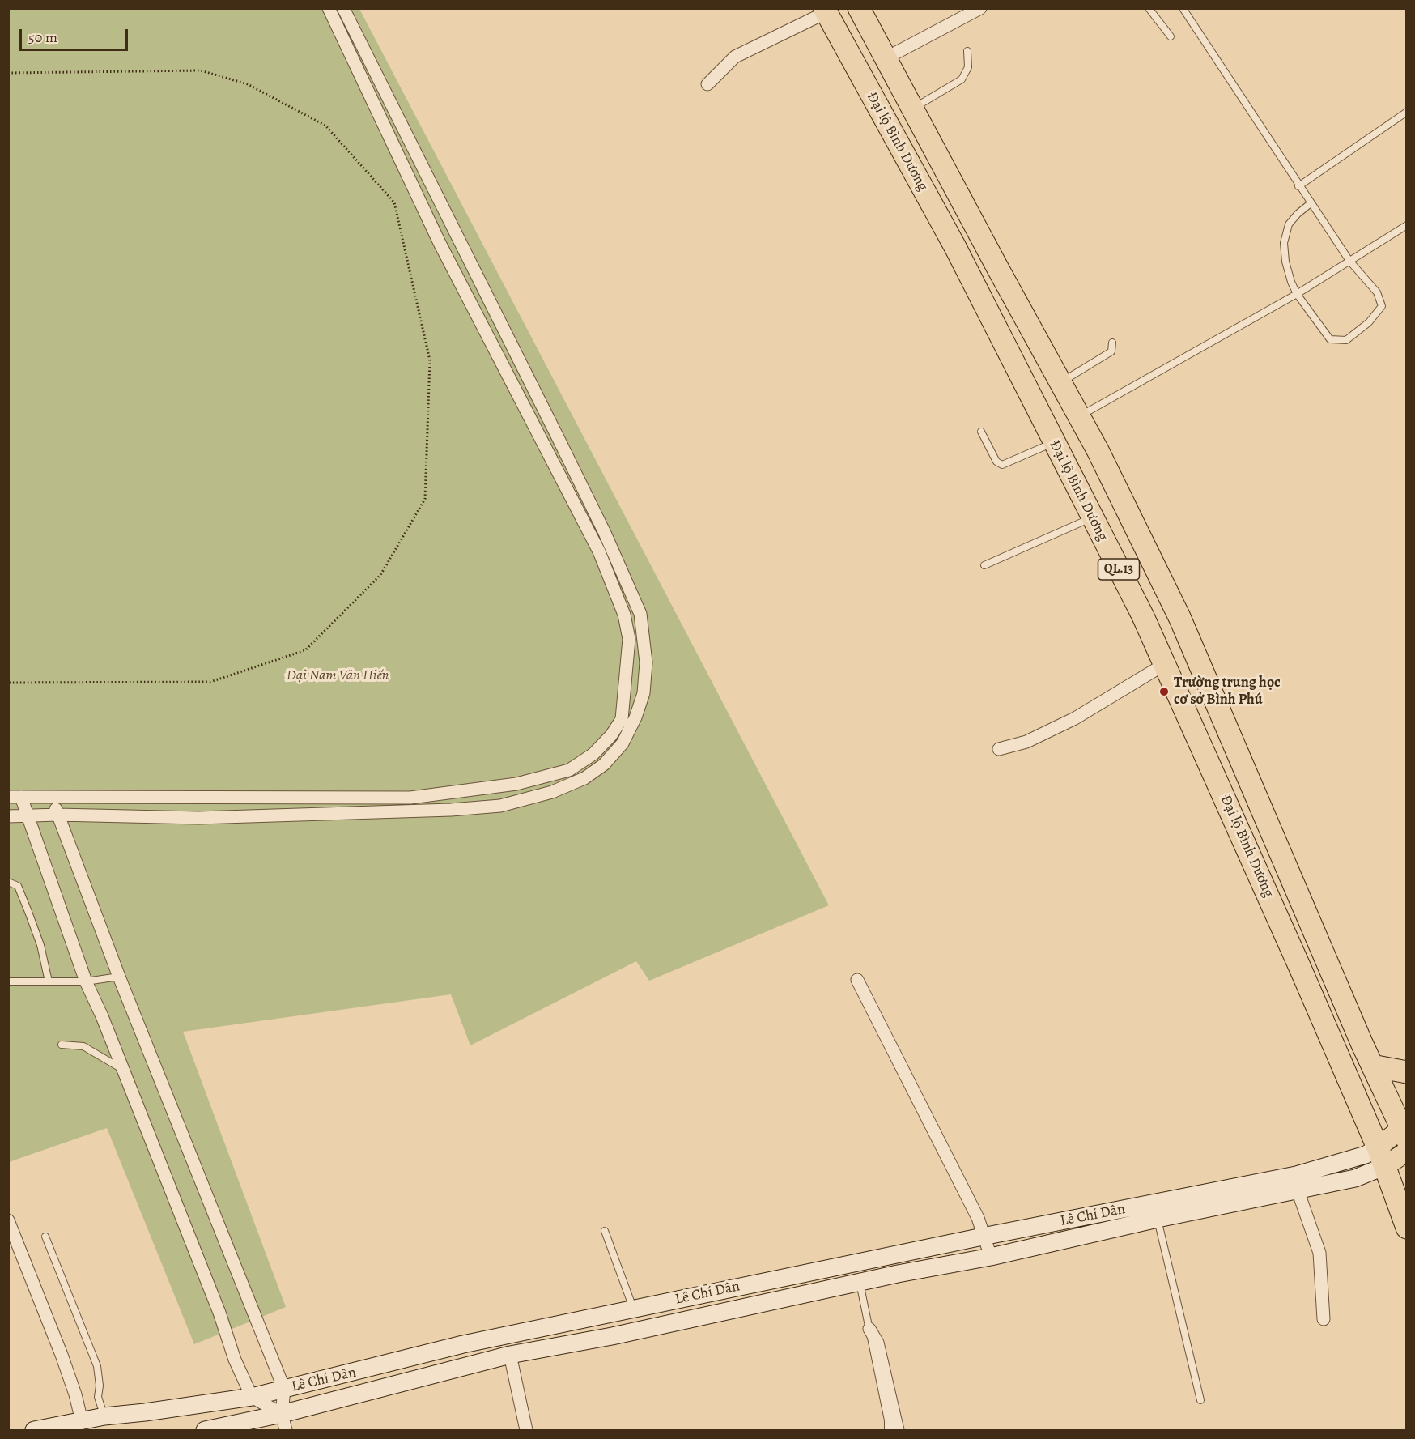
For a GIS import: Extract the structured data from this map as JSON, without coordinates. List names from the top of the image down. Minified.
{"streets":{"highway":["Đại lộ Bình Dương","QL.13"],"main road":["Lê Chí Dân"]},"crossings":[["Đại lộ Bình Dương","Lê Chí Dân"]],"parks":["Đại Nam Văn Hiến"],"places":["Trường trung học cơ sở Bình Phú"],"scale_bar":"50 m"}
